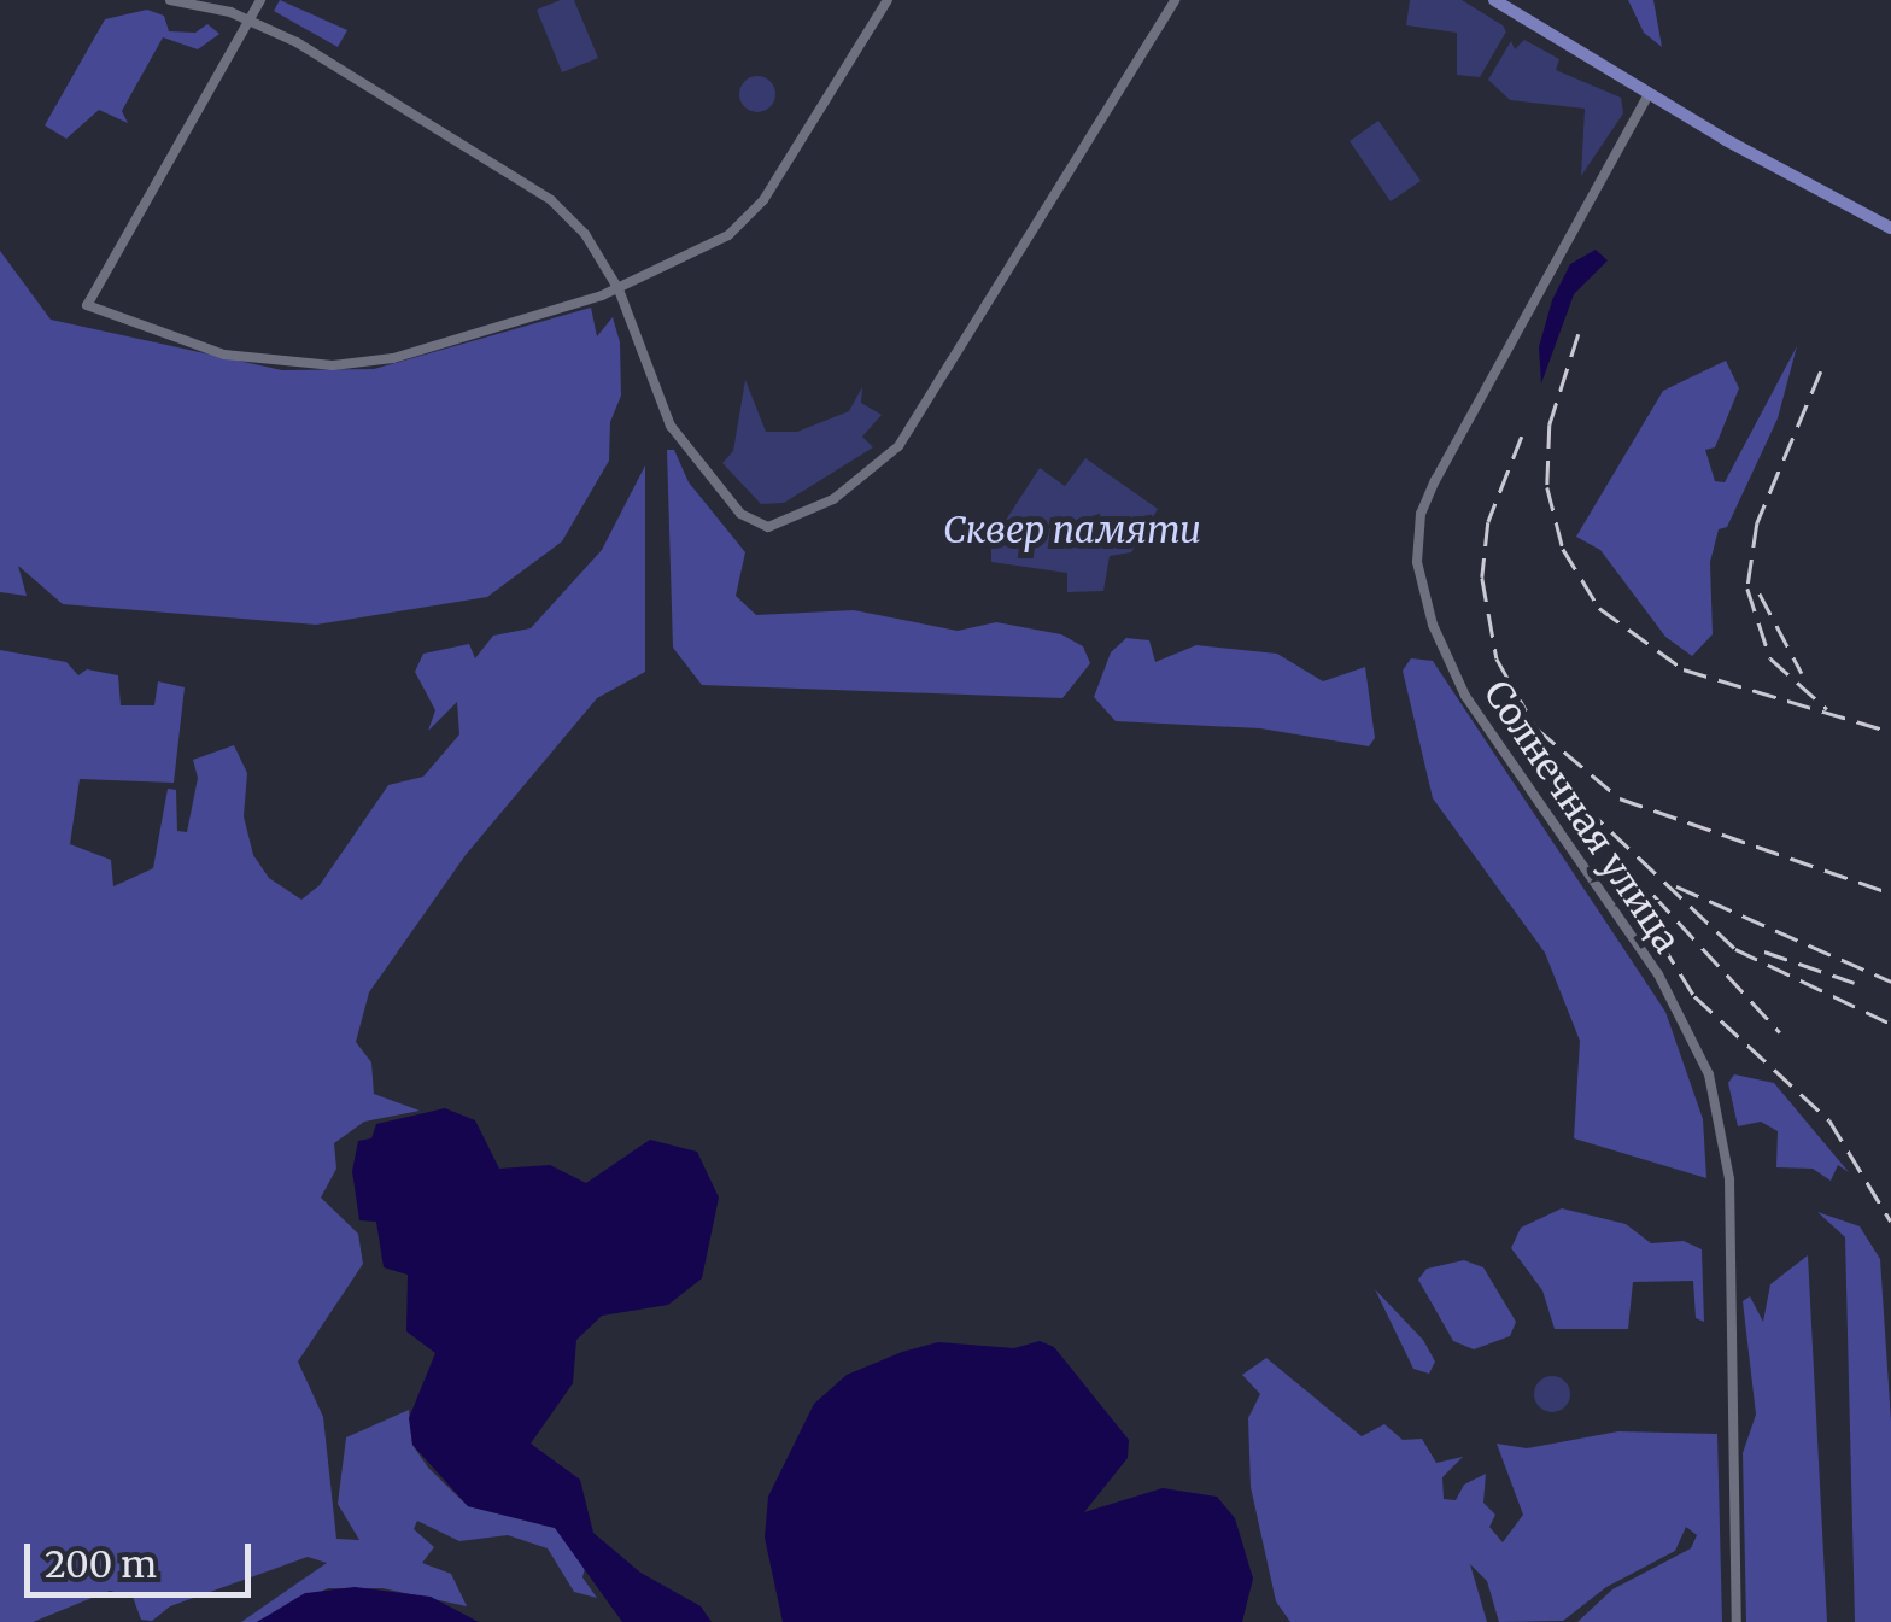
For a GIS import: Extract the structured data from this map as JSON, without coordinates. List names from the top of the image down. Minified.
{"streets":{"street":["Солнечная улица"]},"parks":["Сквер памяти"],"scale_bar":"200 m"}
